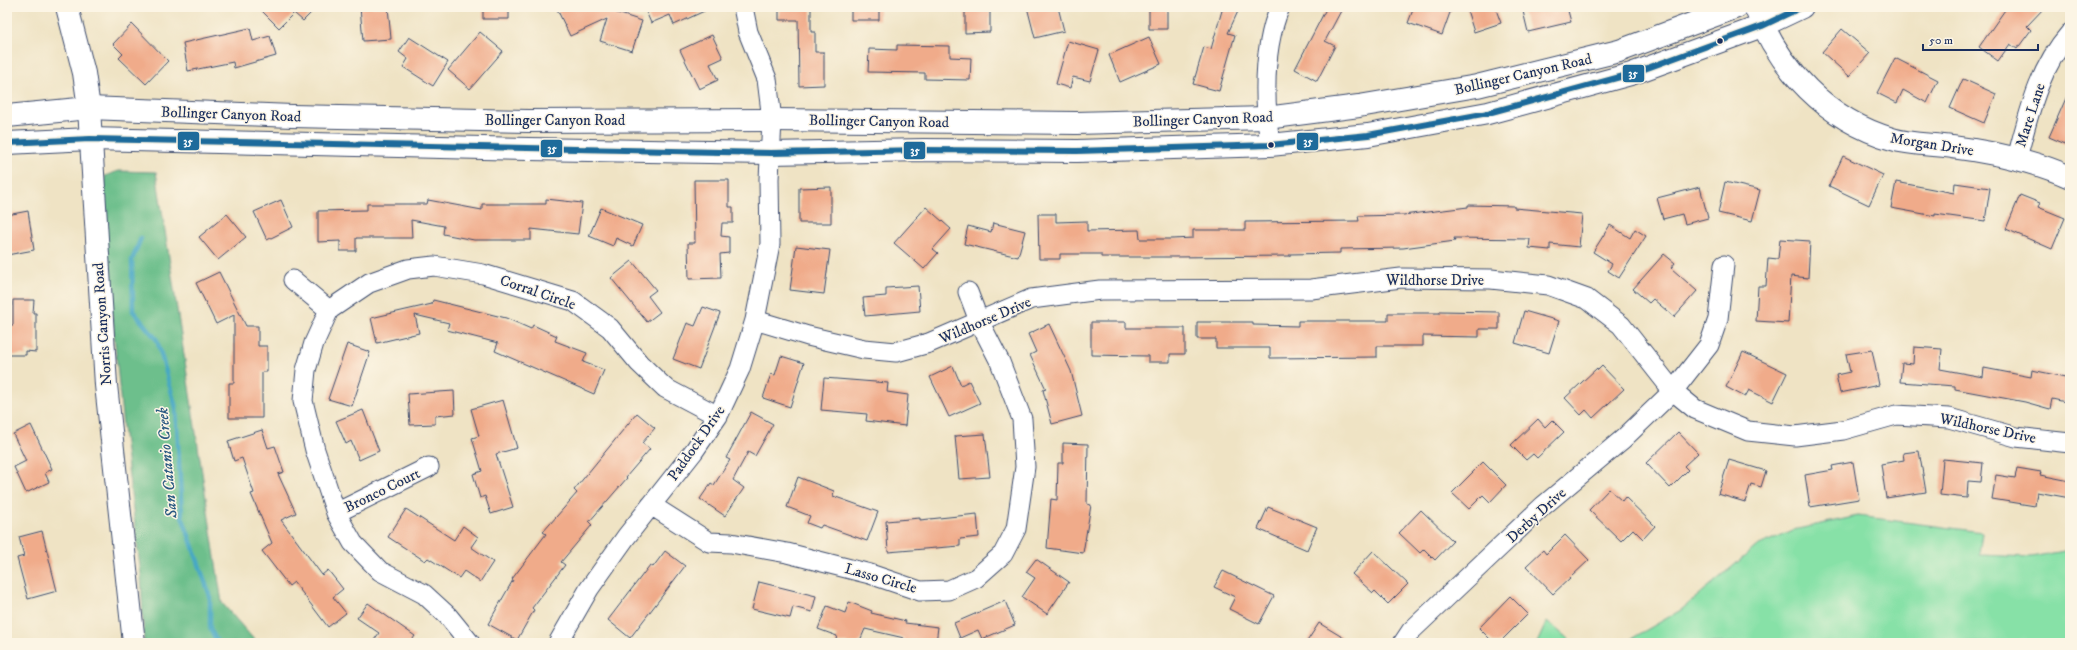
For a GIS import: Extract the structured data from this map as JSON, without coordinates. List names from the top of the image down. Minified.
{"streets":{"main road":["Bollinger Canyon Road","Morgan Drive","Norris Canyon Road"],"street":["Mare Lane","Wildhorse Drive","Corral Circle","Paddock Drive","Bronco Court","Derby Drive","Lasso Circle"]},"crossings":[["Bollinger Canyon Road","Morgan Drive"],["Bollinger Canyon Road","Norris Canyon Road"],["Bollinger Canyon Road","Paddock Drive"],["Mare Lane","Morgan Drive"],["Wildhorse Drive","Paddock Drive"],["Wildhorse Drive","Derby Drive"],["Wildhorse Drive","Lasso Circle"],["Corral Circle","Paddock Drive"],["Paddock Drive","Lasso Circle"]],"water":["San Catanio Creek"],"lines":["transit line 35"],"scale_bar":"50 m"}
